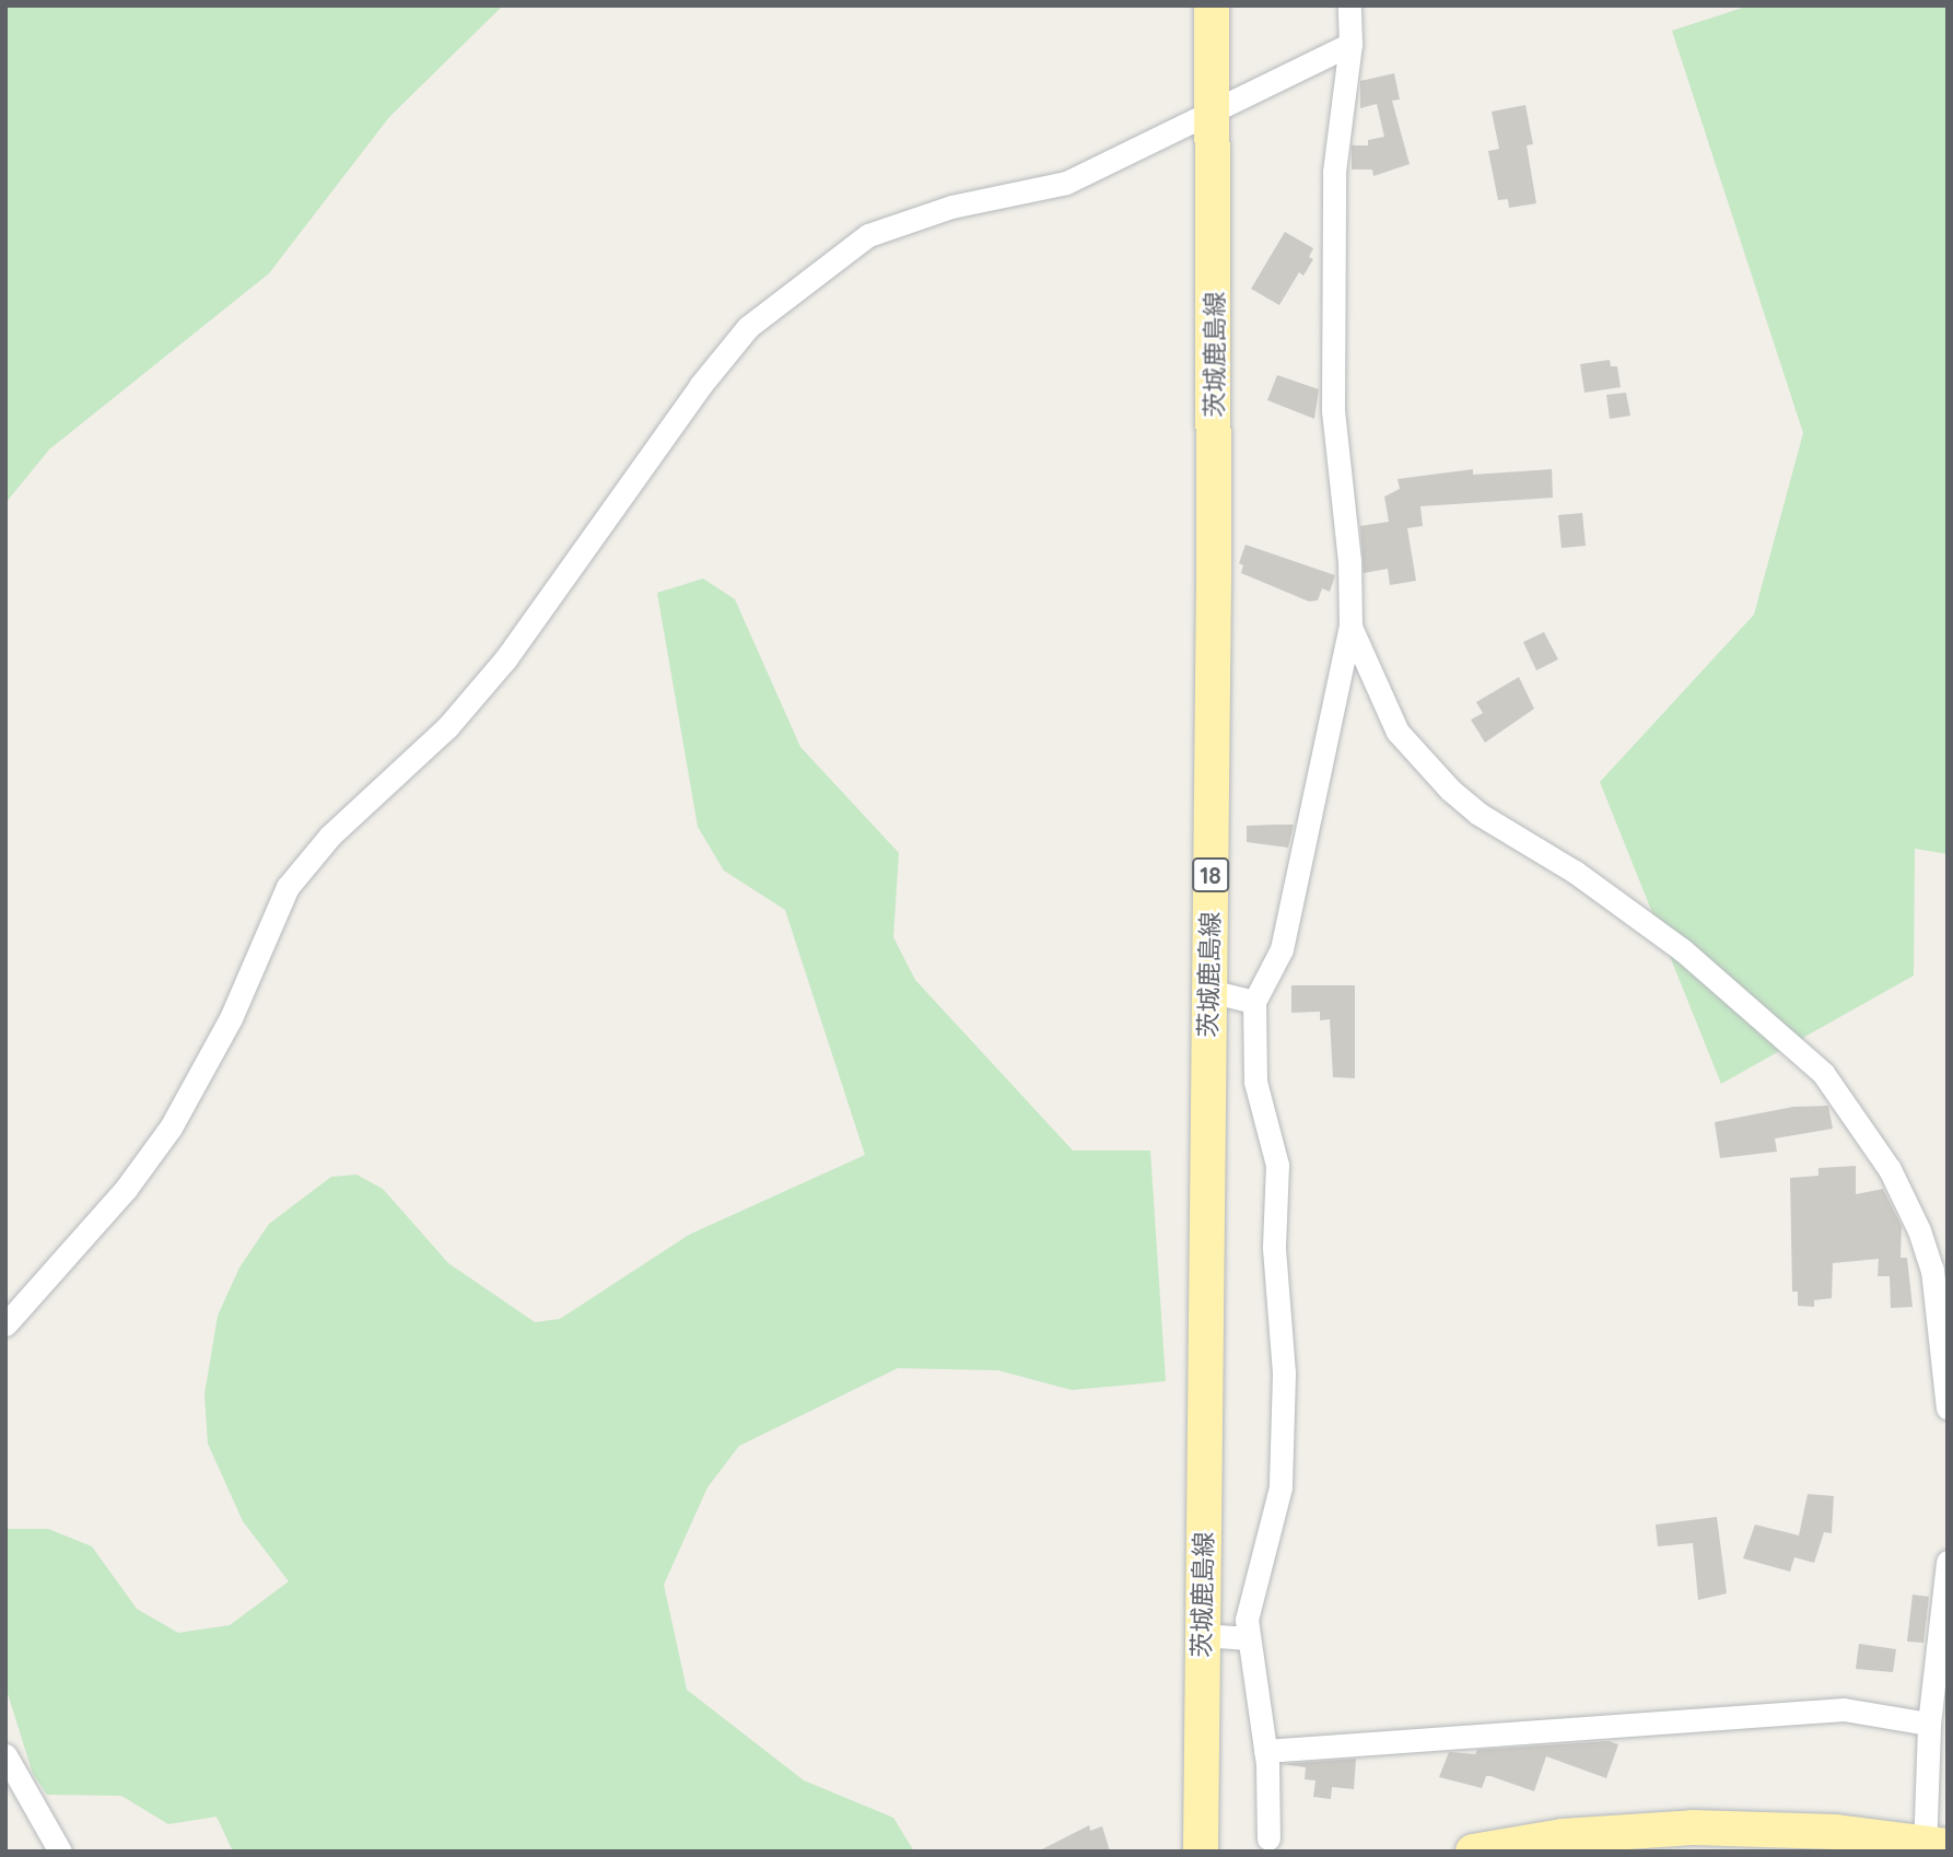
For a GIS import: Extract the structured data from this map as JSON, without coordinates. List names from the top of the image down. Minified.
{"streets":{"main road":["茨城鹿島線","18"]}}
